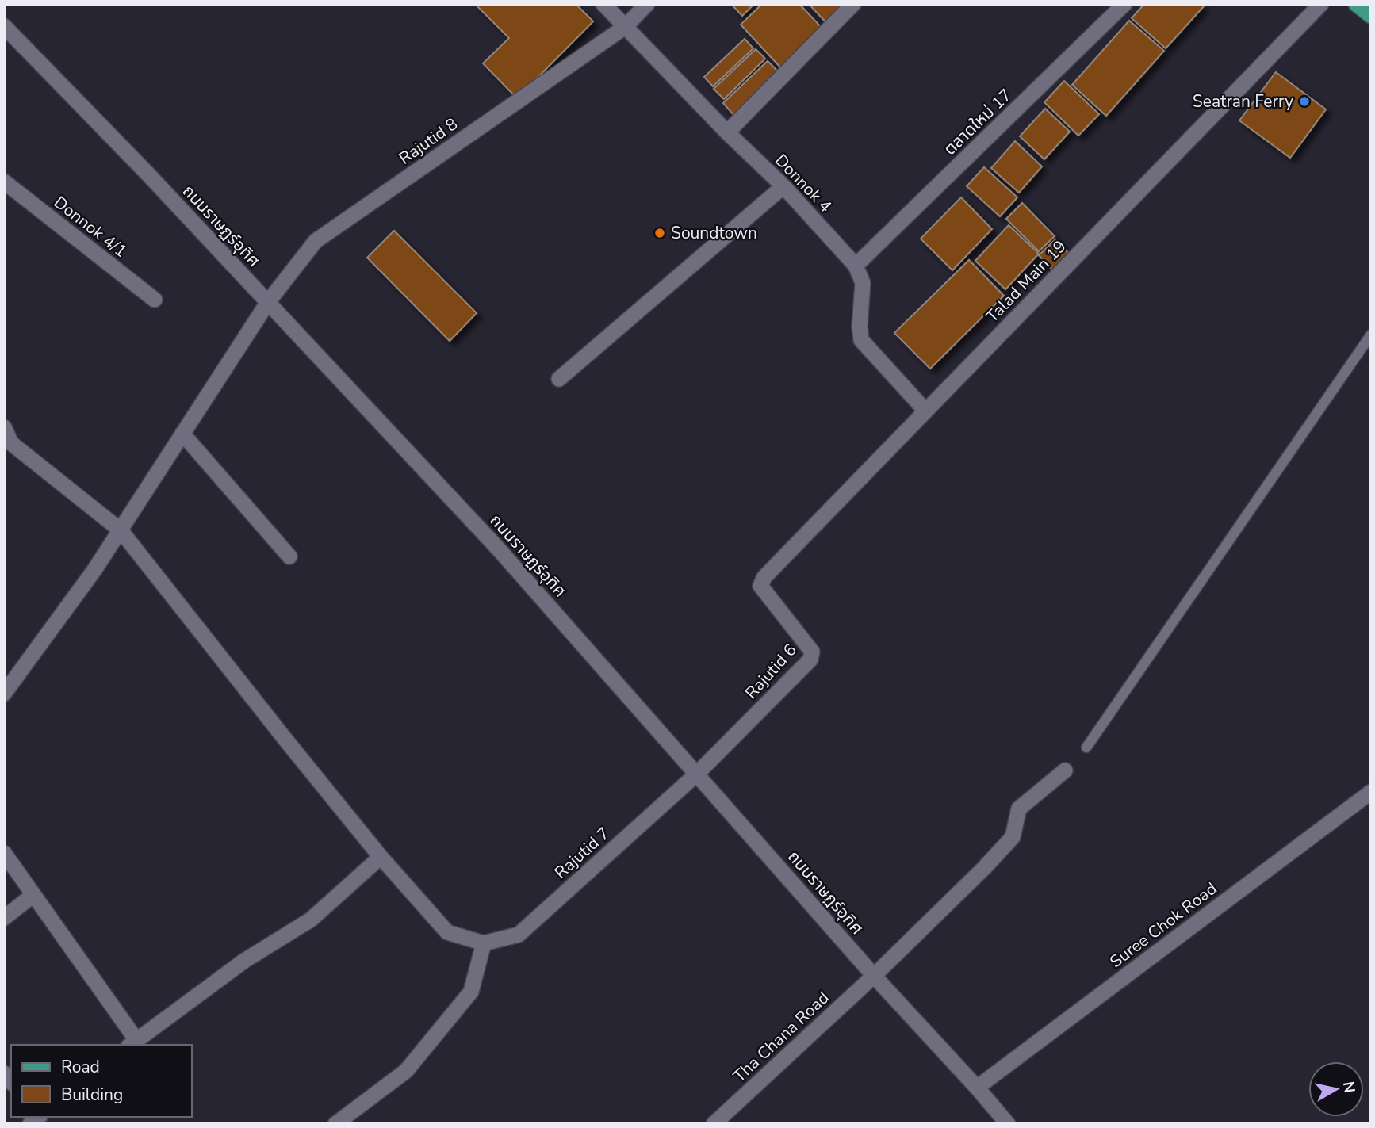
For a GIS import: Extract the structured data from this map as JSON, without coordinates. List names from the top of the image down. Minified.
{"streets":{"street":["ตลาดใหม่ 17","Rajutid 8","Donnok 4","ถนนราษฏร์อุทิศ","Donnok 4/1","Talad Main 19","Rajutid 6","Rajutid 7","Suree Chok Road","Tha Chana Road"]},"crossings":[["ตลาดใหม่ 17","Donnok 4"],["Rajutid 8","Donnok 4"],["Rajutid 8","ถนนราษฏร์อุทิศ"],["Donnok 4","Talad Main 19"],["ถนนราษฏร์อุทิศ","Rajutid 6"],["ถนนราษฏร์อุทิศ","Rajutid 7"],["ถนนราษฏร์อุทิศ","Suree Chok Road"],["ถนนราษฏร์อุทิศ","Tha Chana Road"],["Talad Main 19","Rajutid 6"],["Rajutid 6","Rajutid 7"]],"places":["Seatran Ferry","Soundtown"],"legend":["Road","Building"],"north":"right"}
